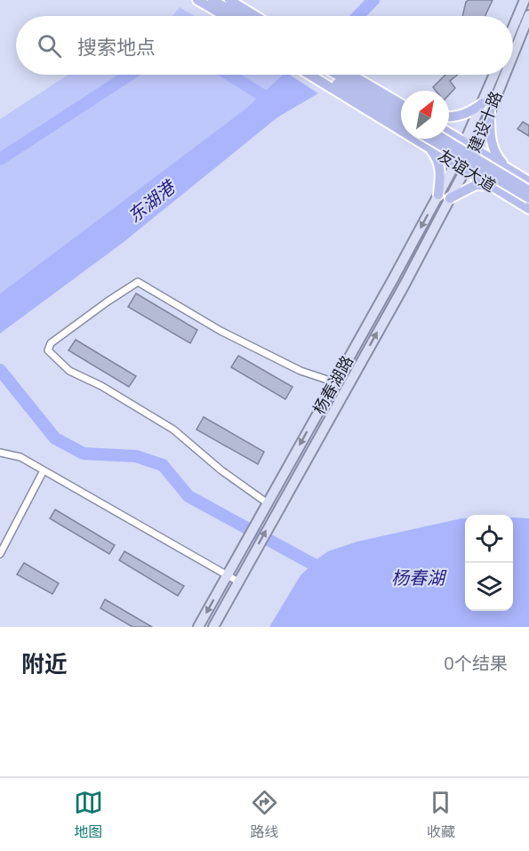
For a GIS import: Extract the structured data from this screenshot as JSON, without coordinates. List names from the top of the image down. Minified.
{"streets":{"main road":["建设十路","友谊大道","杨春湖路"]},"crossings":[["建设十路","友谊大道"],["建设十路","杨春湖路"],["友谊大道","杨春湖路"]],"water":["东湖港","杨春湖"],"north":"top right","page":{"search":"搜索地点","heading":["附近","0个结果"],"nav":["地图","路线","收藏"]}}
